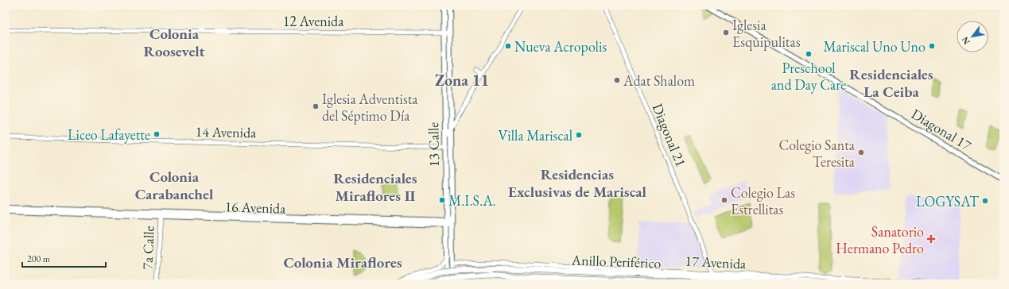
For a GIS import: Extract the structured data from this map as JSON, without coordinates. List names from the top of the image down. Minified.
{"streets":{"highway":["Anillo Periférico"],"main road":["Diagonal 17","13 Calle","16 Avenida"],"street":["12 Avenida","14 Avenida","Diagonal 21","7a Calle","17 Avenida"]},"crossings":[["12 Avenida","13 Calle"],["14 Avenida","13 Calle"],["Diagonal 21","17 Avenida"],["13 Calle","16 Avenida"],["13 Calle","17 Avenida"],["16 Avenida","7a Calle"]],"districts":["Colonia Roosevelt","Residenciales La Ceiba","Zona 11","Residencias Exclusivas de Mariscal","Colonia Carabanchel","Residenciales Miraflores II","Colonia Miraflores"],"places":{"other":["Iglesia Esquipulitas","Nueva Acropolis","Mariscal Uno Uno","Preschool and Day Care","Adat Shalom","Iglesia Adventista del Séptimo Día","Liceo Lafayette","Villa Mariscal","Colegio Santa Teresita","M.I.S.A.","Colegio Las Estrellitas","LOGYSAT"],"health":["Sanatorio Hermano Pedro"]},"scale_bar":"200 m","north":"bottom left"}
